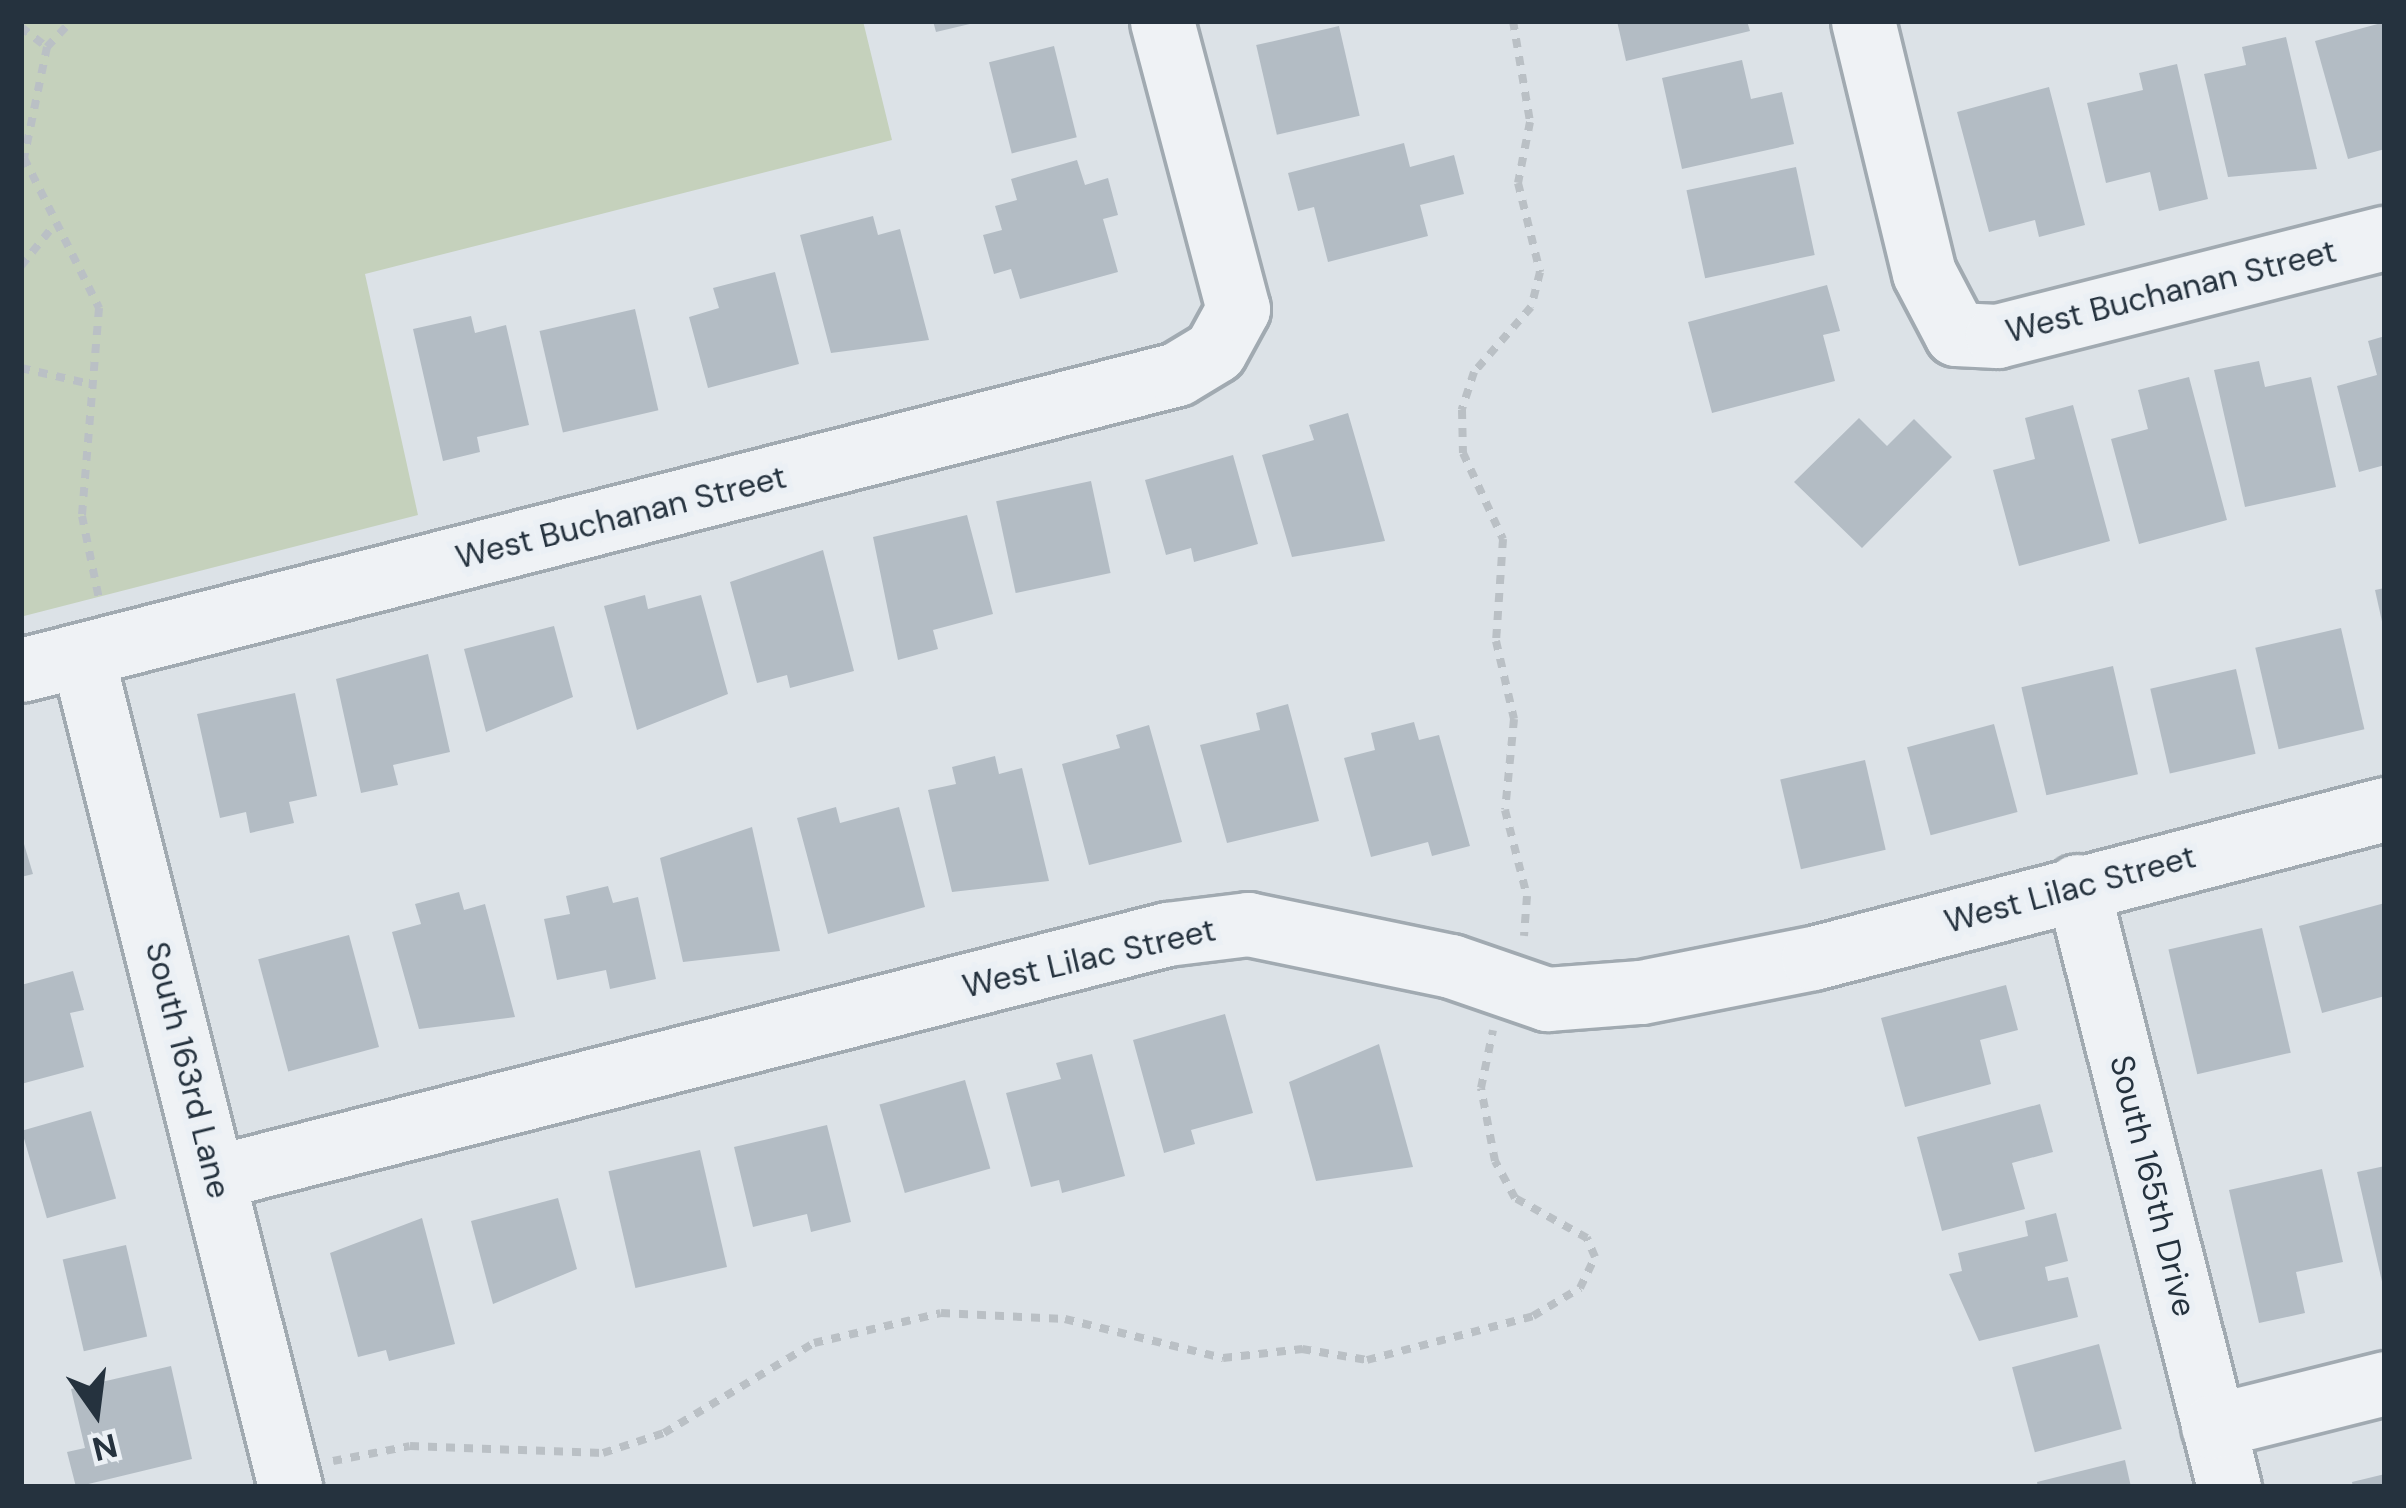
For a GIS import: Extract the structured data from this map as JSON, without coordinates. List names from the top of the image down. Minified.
{"streets":{"street":["West Buchanan Street","West Lilac Street","South 163rd Lane","South 165th Drive"]},"crossings":[["West Buchanan Street","South 163rd Lane"],["West Lilac Street","South 163rd Lane"],["West Lilac Street","South 165th Drive"]],"north":"bottom"}
